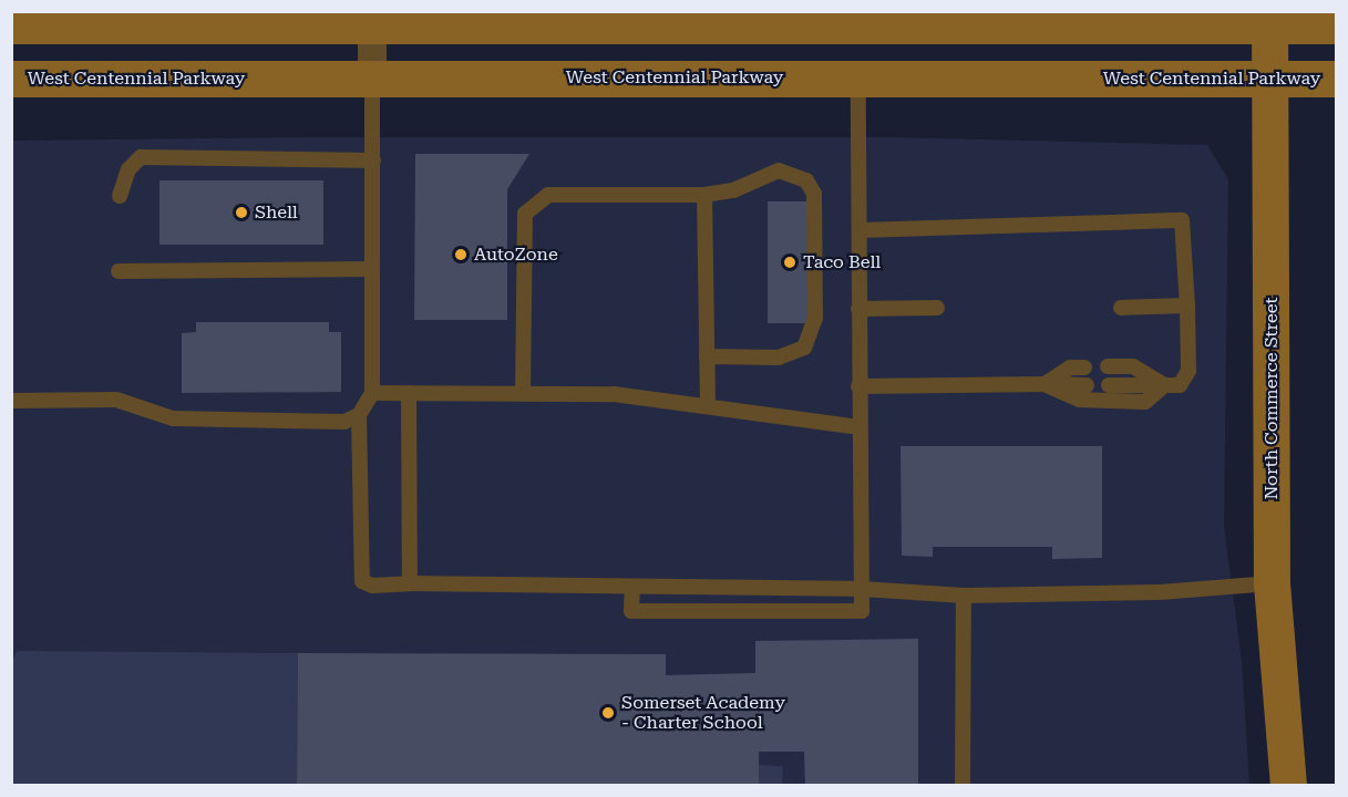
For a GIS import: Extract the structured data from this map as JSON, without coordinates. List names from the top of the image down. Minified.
{"streets":{"main road":["West Centennial Parkway","North Commerce Street"]},"crossings":[["West Centennial Parkway","North Commerce Street"]],"places":["Shell","AutoZone","Taco Bell","Somerset Academy - Charter School"]}
